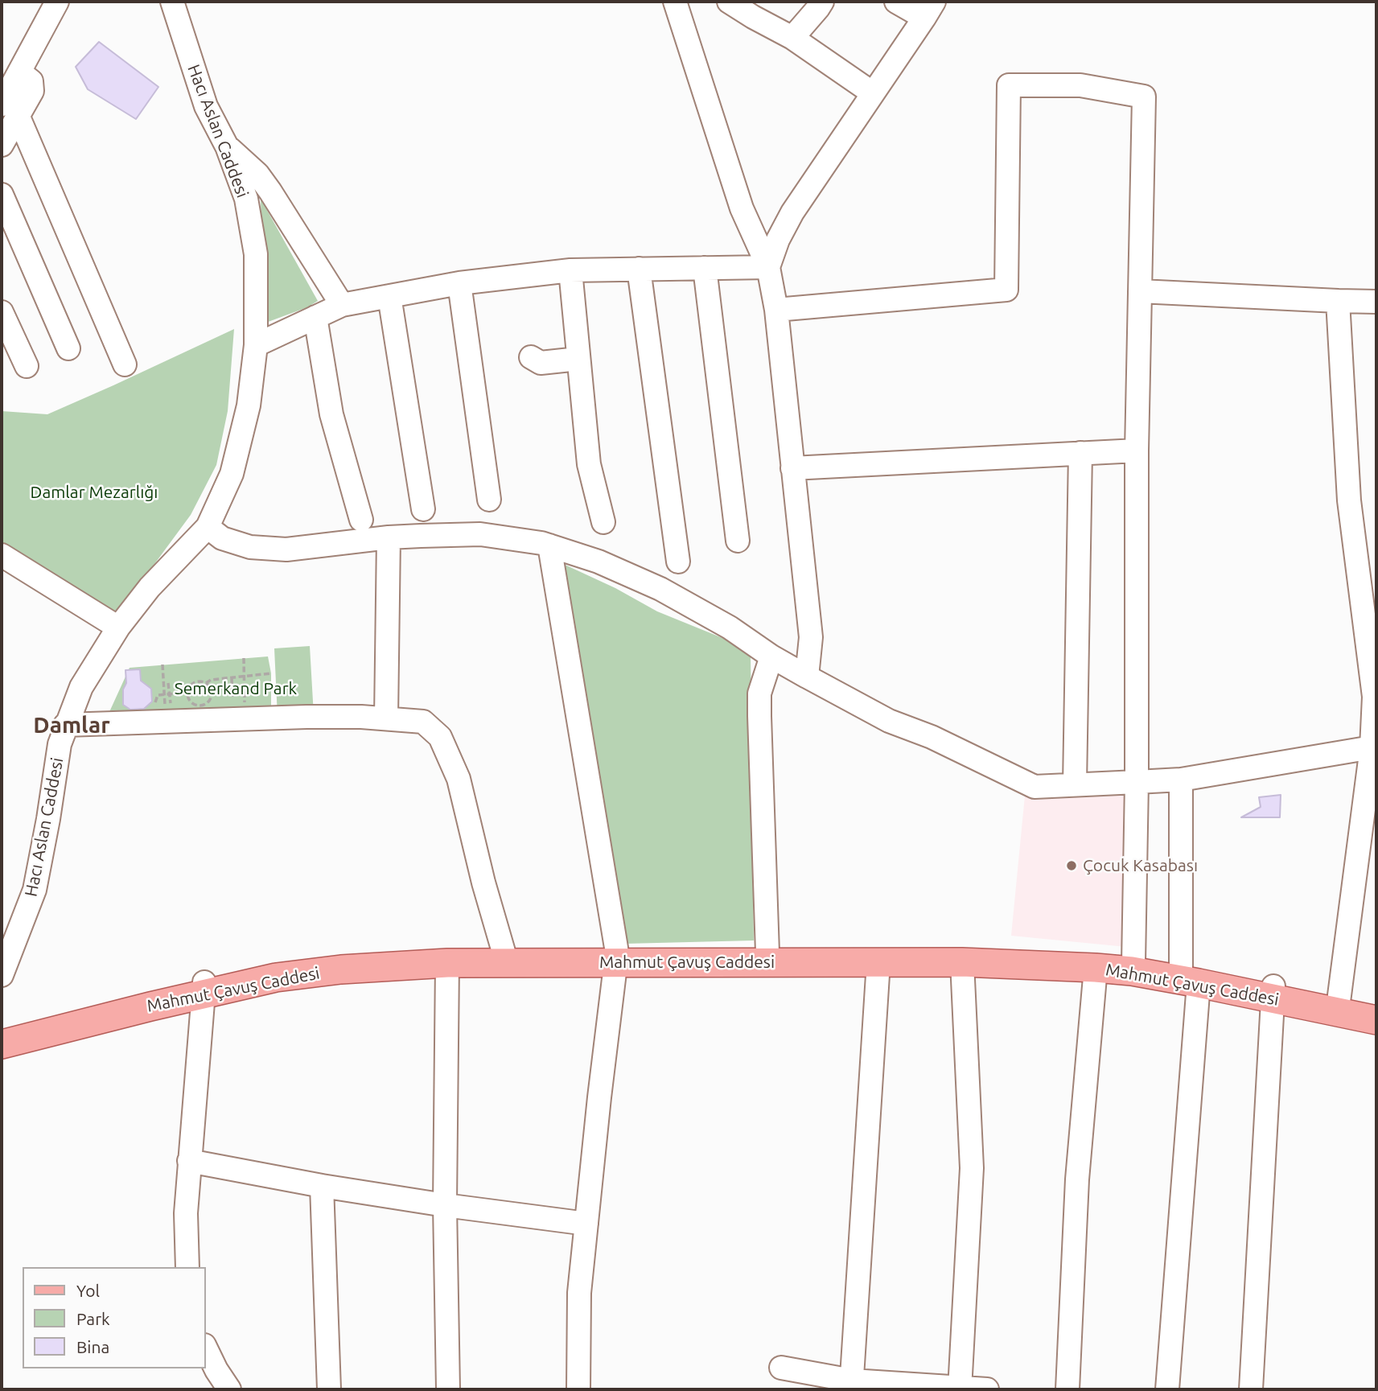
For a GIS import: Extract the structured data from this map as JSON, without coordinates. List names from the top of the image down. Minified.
{"streets":{"main road":["Mahmut Çavuş Caddesi"],"street":["Hacı Aslan Caddesi"]},"districts":["Damlar"],"parks":["Damlar Mezarlığı","Semerkand Park"],"places":["Çocuk Kasabası"],"legend":["Yol","Park","Bina"]}
